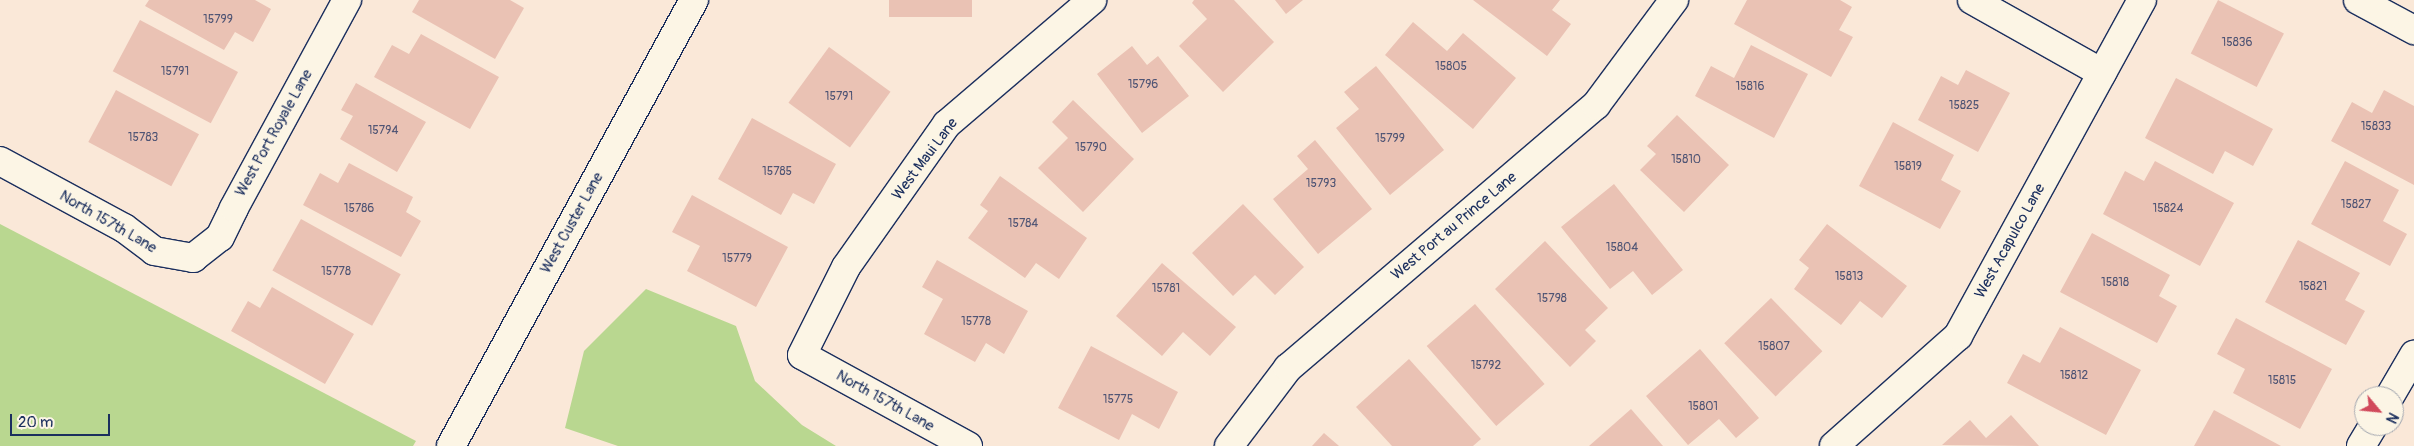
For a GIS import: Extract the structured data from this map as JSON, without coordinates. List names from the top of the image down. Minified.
{"streets":{"street":["West Port Royale Lane","West Maui Lane","North 157th Lane","West Custer Lane","West Port au Prince Lane","West Acapulco Lane"]},"crossings":[["West Port Royale Lane","North 157th Lane"],["West Maui Lane","North 157th Lane"]],"house_numbers":["15799","15836","15805","15791","15796","15816","15791","15825","15833","15794","15783","15799","15790","15810","15819","15785","15793","15827","15786","15824","15784","15804","15779","15778","15813","15818","15821","15781","15798","15778","15807","15792","15812","15815","15775","15801"],"scale_bar":"20 m","north":"bottom right"}
